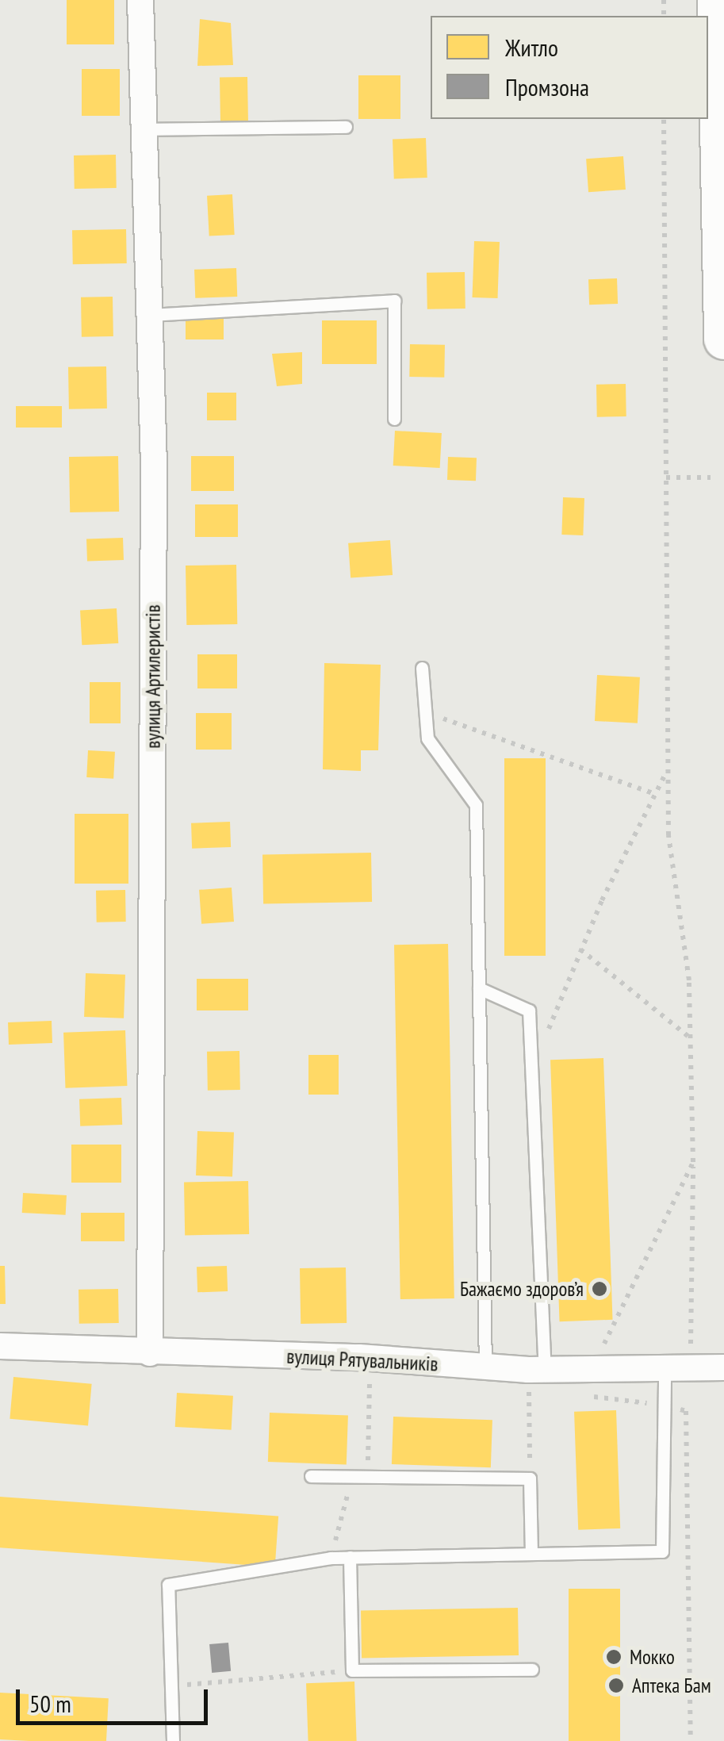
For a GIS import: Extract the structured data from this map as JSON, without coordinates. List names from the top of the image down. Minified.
{"streets":{"street":["вулиця Артилеристів","вулиця Рятувальників"]},"crossings":[["вулиця Артилеристів","вулиця Рятувальників"]],"places":["Бажаємо здоров’я","Мокко","Аптека Бам"],"legend":["Житло","Промзона"],"scale_bar":"50 m"}
